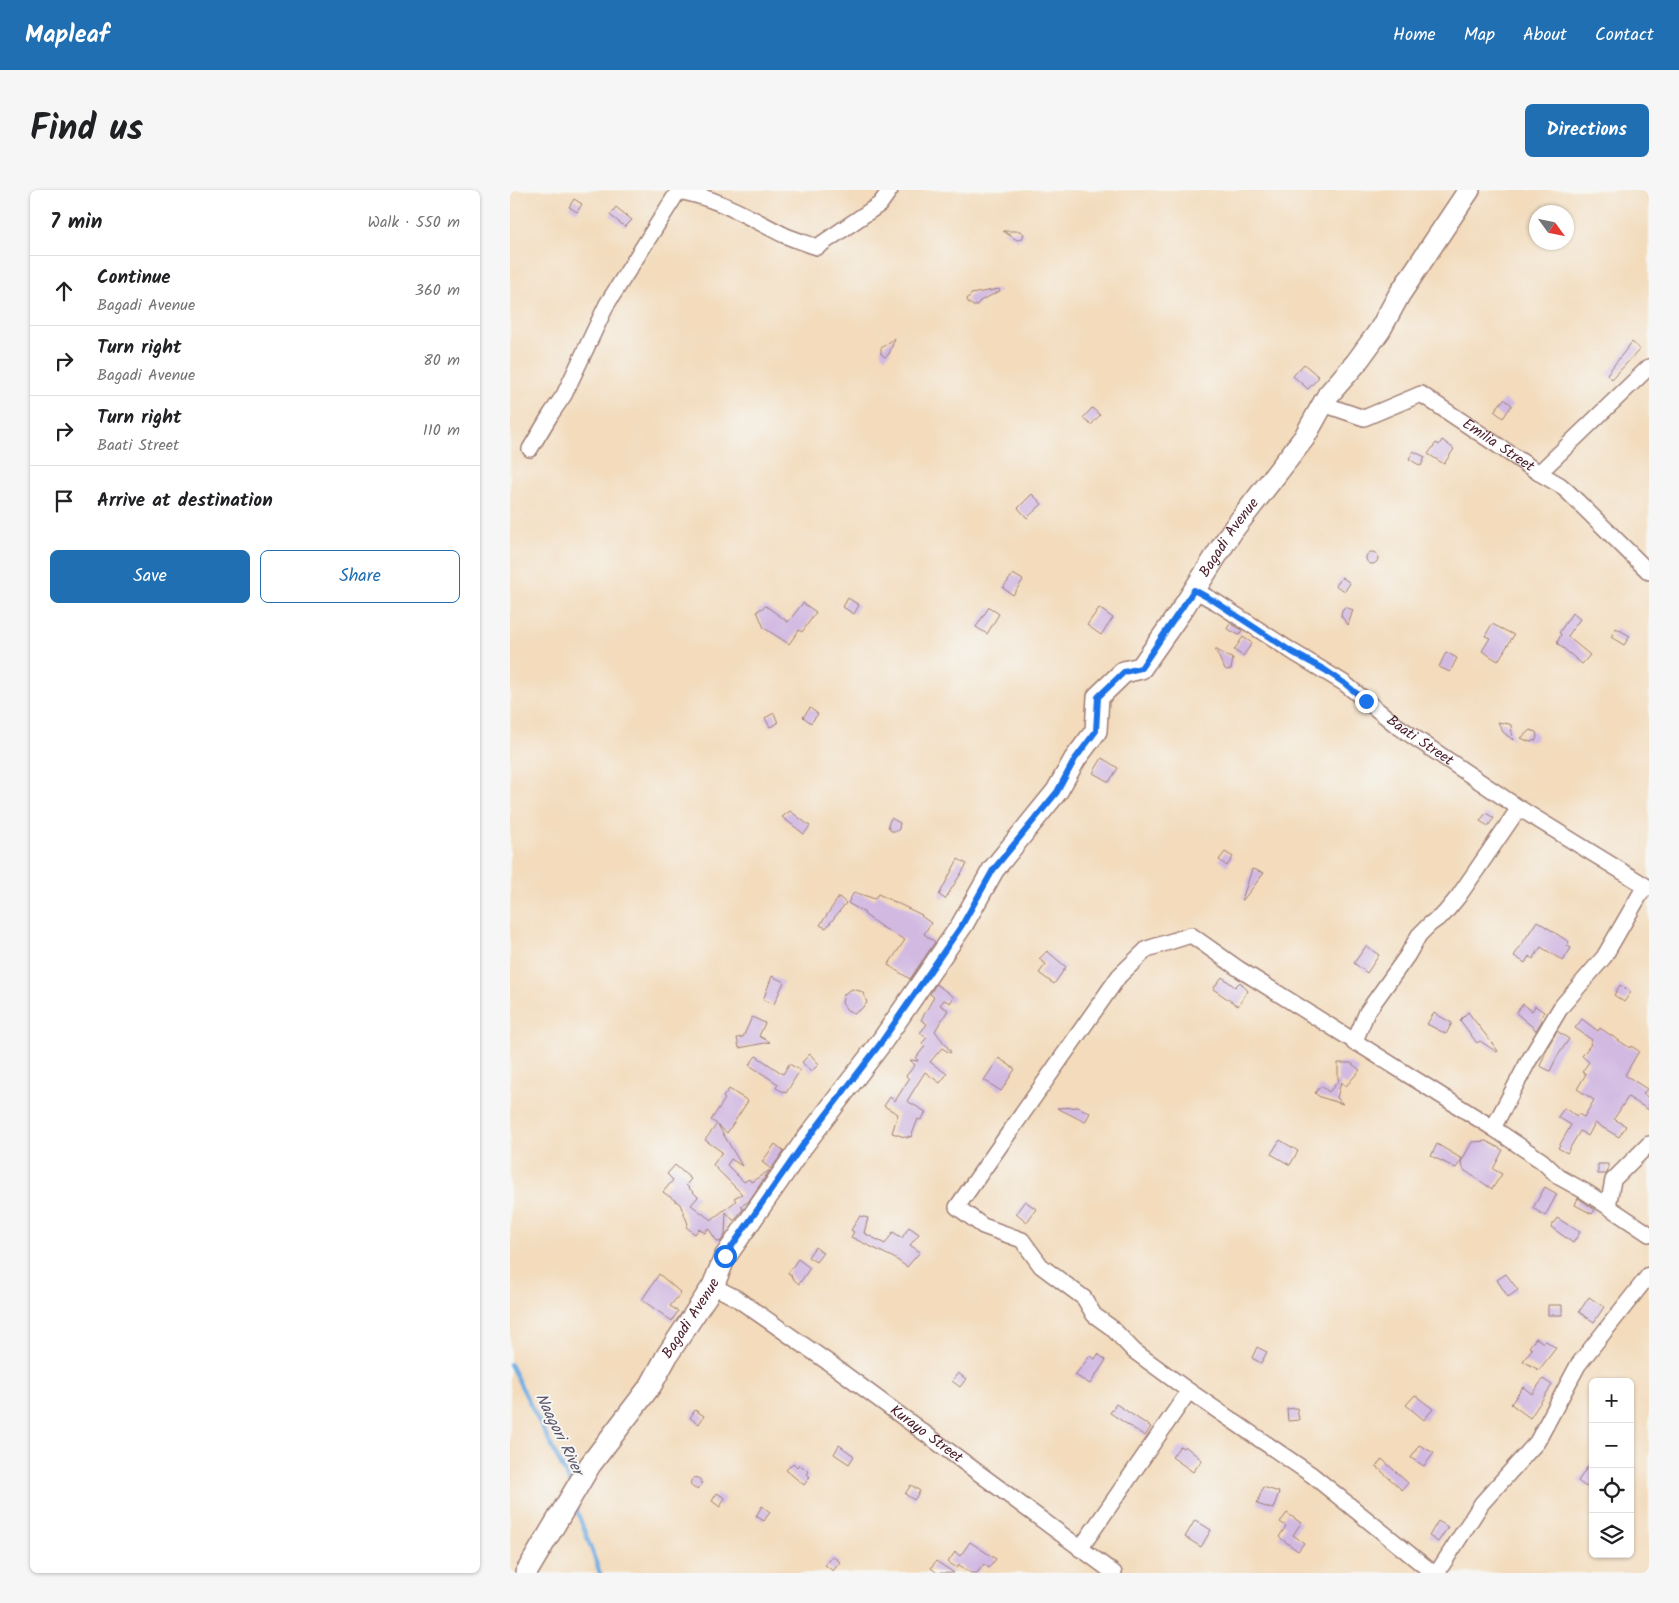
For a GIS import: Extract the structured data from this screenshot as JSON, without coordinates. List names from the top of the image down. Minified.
{"streets":{"street":["Emilia Street","Bagadi Avenue","Baati Street","Kurayo Street"]},"crossings":[["Emilia Street","Bagadi Avenue"],["Bagadi Avenue","Baati Street"],["Bagadi Avenue","Kurayo Street"]],"water":["Naagori River"],"north":"bottom right","page":{"header":"Mapleaf","nav":["Home","Map","About","Contact"],"title":"Find us","buttons":["Directions",["Save","Share"]],"heading":["7 min","Walk · 550 m"],"list":[["Continue","Bagadi Avenue","360 m"],["Turn right","Bagadi Avenue","80 m"],["Turn right","Baati Street","110 m"],"Arrive at destination"],"map_buttons":["+","−"]}}
